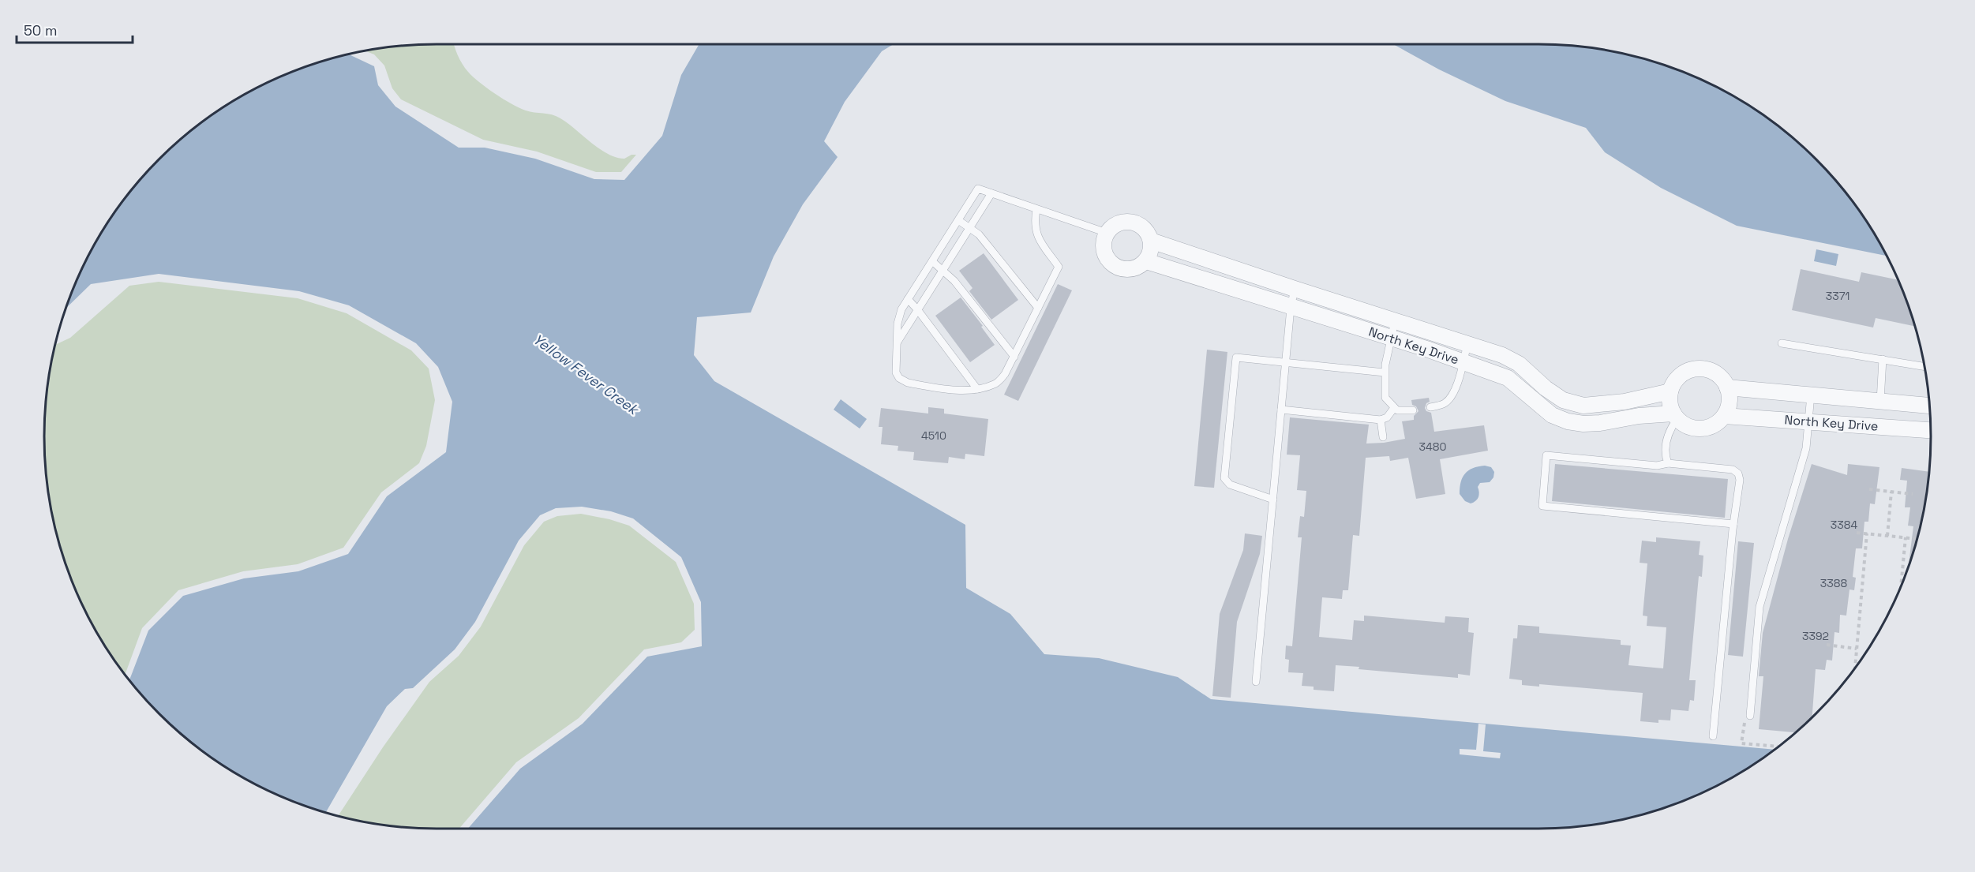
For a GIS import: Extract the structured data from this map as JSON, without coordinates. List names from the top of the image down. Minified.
{"streets":{"street":["North Key Drive"]},"water":["Yellow Fever Creek"],"house_numbers":["3371","4510","3480","3384","3388","3392"],"scale_bar":"50 m"}
